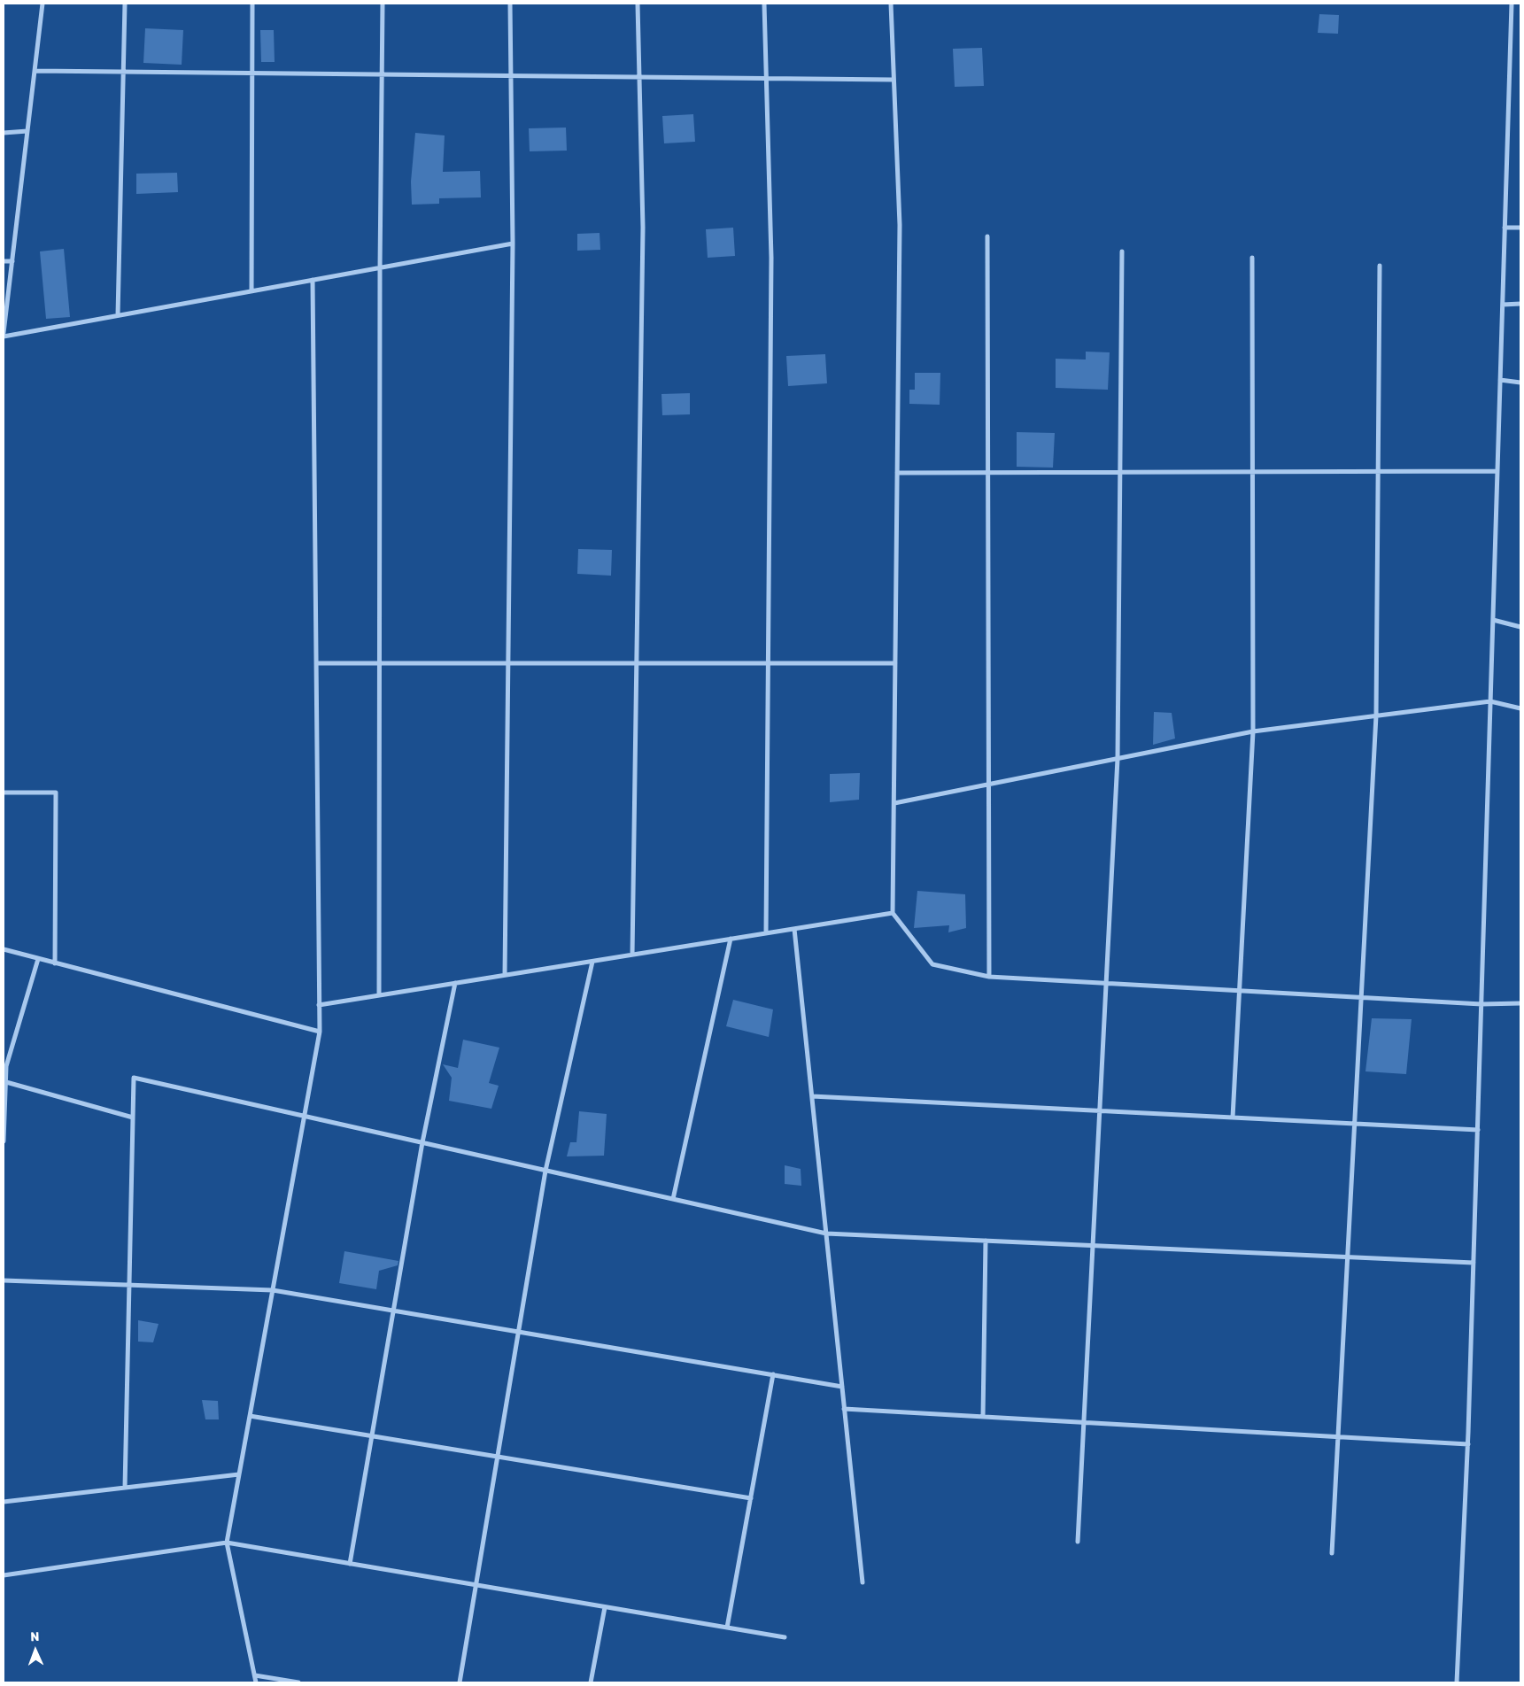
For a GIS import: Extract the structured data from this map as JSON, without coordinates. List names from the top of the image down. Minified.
{"north":"top"}
